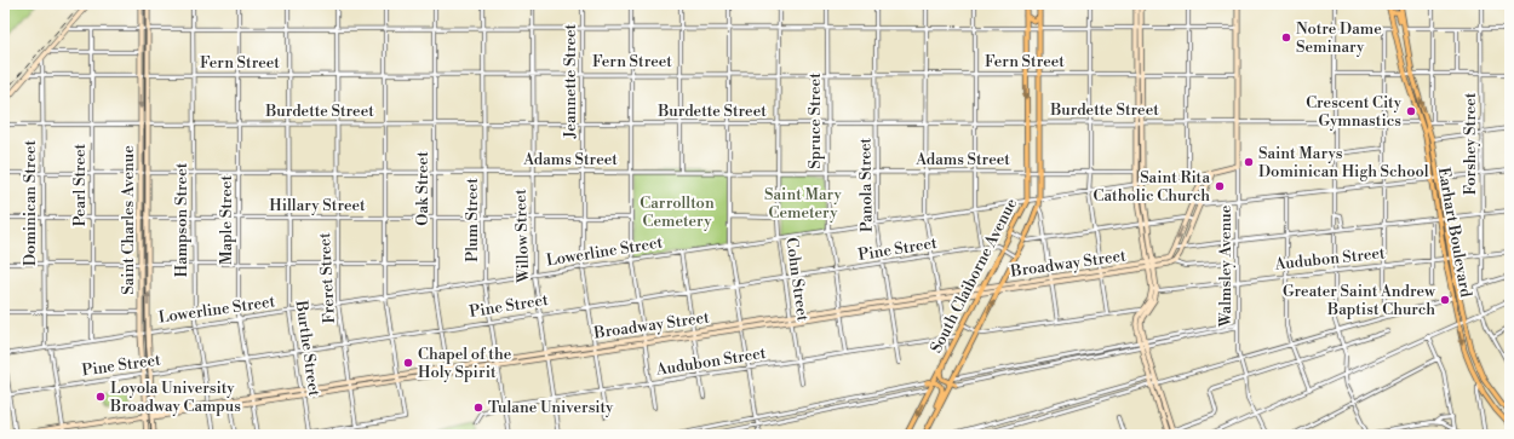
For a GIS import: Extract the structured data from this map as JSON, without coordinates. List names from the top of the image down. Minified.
{"streets":{"main road":["Earhart Boulevard","South Claiborne Avenue"],"street":["Fern Street","Jeannette Street","Burdette Street","Spruce Street","Forshey Street","Adams Street","Pearl Street","Panola Street","Oak Street","Dominican Street","Hillary Street","Saint Charles Avenue","Hampson Street","Maple Street","Plum Street","Willow Street","Pine Street","Lowerline Street","Audubon Street","Broadway Street","Walmsley Avenue","Freret Street","Cohn Street","Burthe Street"]},"crossings":[["Fern Street","Jeannette Street"],["Fern Street","Spruce Street"],["Fern Street","Pearl Street"],["Fern Street","Panola Street"],["Fern Street","Oak Street"],["Fern Street","Dominican Street"],["Fern Street","Saint Charles Avenue"],["Fern Street","Hampson Street"],["Fern Street","Maple Street"],["Fern Street","Plum Street"],["Fern Street","Willow Street"],["Fern Street","Walmsley Avenue"],["Fern Street","South Claiborne Avenue"],["Fern Street","Freret Street"],["Fern Street","Cohn Street"],["Fern Street","Burthe Street"],["Jeannette Street","Burdette Street"],["Jeannette Street","Adams Street"],["Jeannette Street","Hillary Street"],["Jeannette Street","Pine Street"],["Jeannette Street","Lowerline Street"],["Jeannette Street","Audubon Street"],["Jeannette Street","Broadway Street"],["Burdette Street","Spruce Street"],["Burdette Street","Pearl Street"],["Burdette Street","Panola Street"],["Burdette Street","Oak Street"],["Burdette Street","Dominican Street"],["Burdette Street","Saint Charles Avenue"],["Burdette Street","Hampson Street"],["Burdette Street","Maple Street"],["Burdette Street","Plum Street"],["Burdette Street","Earhart Boulevard"],["Burdette Street","Willow Street"],["Burdette Street","Walmsley Avenue"],["Burdette Street","South Claiborne Avenue"],["Burdette Street","Freret Street"],["Burdette Street","Cohn Street"],["Burdette Street","Burthe Street"],["Spruce Street","Adams Street"],["Spruce Street","Pine Street"],["Spruce Street","Lowerline Street"],["Spruce Street","Audubon Street"],["Spruce Street","Broadway Street"],["Forshey Street","Audubon Street"],["Adams Street","Pearl Street"],["Adams Street","Panola Street"],["Adams Street","Oak Street"],["Adams Street","Dominican Street"],["Adams Street","Saint Charles Avenue"],["Adams Street","Hampson Street"],["Adams Street","Maple Street"],["Adams Street","Plum Street"],["Adams Street","Willow Street"],["Adams Street","South Claiborne Avenue"],["Adams Street","Freret Street"],["Adams Street","Cohn Street"],["Adams Street","Burthe Street"],["Pearl Street","Hillary Street"],["Pearl Street","Lowerline Street"],["Panola Street","Pine Street"],["Panola Street","Lowerline Street"],["Panola Street","Audubon Street"],["Panola Street","Broadway Street"],["Oak Street","Hillary Street"],["Oak Street","Pine Street"],["Oak Street","Lowerline Street"],["Oak Street","Broadway Street"],["Dominican Street","Hillary Street"],["Dominican Street","Lowerline Street"],["Hillary Street","Saint Charles Avenue"],["Hillary Street","Hampson Street"],["Hillary Street","Maple Street"],["Hillary Street","Plum Street"],["Hillary Street","Willow Street"],["Hillary Street","Freret Street"],["Hillary Street","Burthe Street"],["Saint Charles Avenue","Pine Street"],["Saint Charles Avenue","Lowerline Street"],["Saint Charles Avenue","Broadway Street"],["Hampson Street","Pine Street"],["Hampson Street","Lowerline Street"],["Hampson Street","Broadway Street"],["Maple Street","Pine Street"],["Maple Street","Lowerline Street"],["Maple Street","Broadway Street"],["Plum Street","Pine Street"],["Plum Street","Lowerline Street"],["Plum Street","Audubon Street"],["Plum Street","Broadway Street"],["Earhart Boulevard","Audubon Street"],["Willow Street","Pine Street"],["Willow Street","Lowerline Street"],["Willow Street","Audubon Street"],["Willow Street","Broadway Street"],["Pine Street","South Claiborne Avenue"],["Pine Street","Freret Street"],["Pine Street","Cohn Street"],["Pine Street","Burthe Street"],["Lowerline Street","Walmsley Avenue"],["Lowerline Street","South Claiborne Avenue"],["Lowerline Street","Freret Street"],["Lowerline Street","Cohn Street"],["Lowerline Street","Burthe Street"],["Audubon Street","Walmsley Avenue"],["Audubon Street","South Claiborne Avenue"],["Audubon Street","Cohn Street"],["Broadway Street","South Claiborne Avenue"],["Broadway Street","Freret Street"],["Broadway Street","Cohn Street"],["Broadway Street","Burthe Street"]],"parks":["Saint Mary Cemetery","Carrollton Cemetery"],"places":["Notre Dame Seminary","Crescent City Gymnastics","Saint Marys Dominican High School","Saint Rita Catholic Church","Greater Saint Andrew Baptist Church","Chapel of the Holy Spirit","Loyola University Broadway Campus","Tulane University"]}
